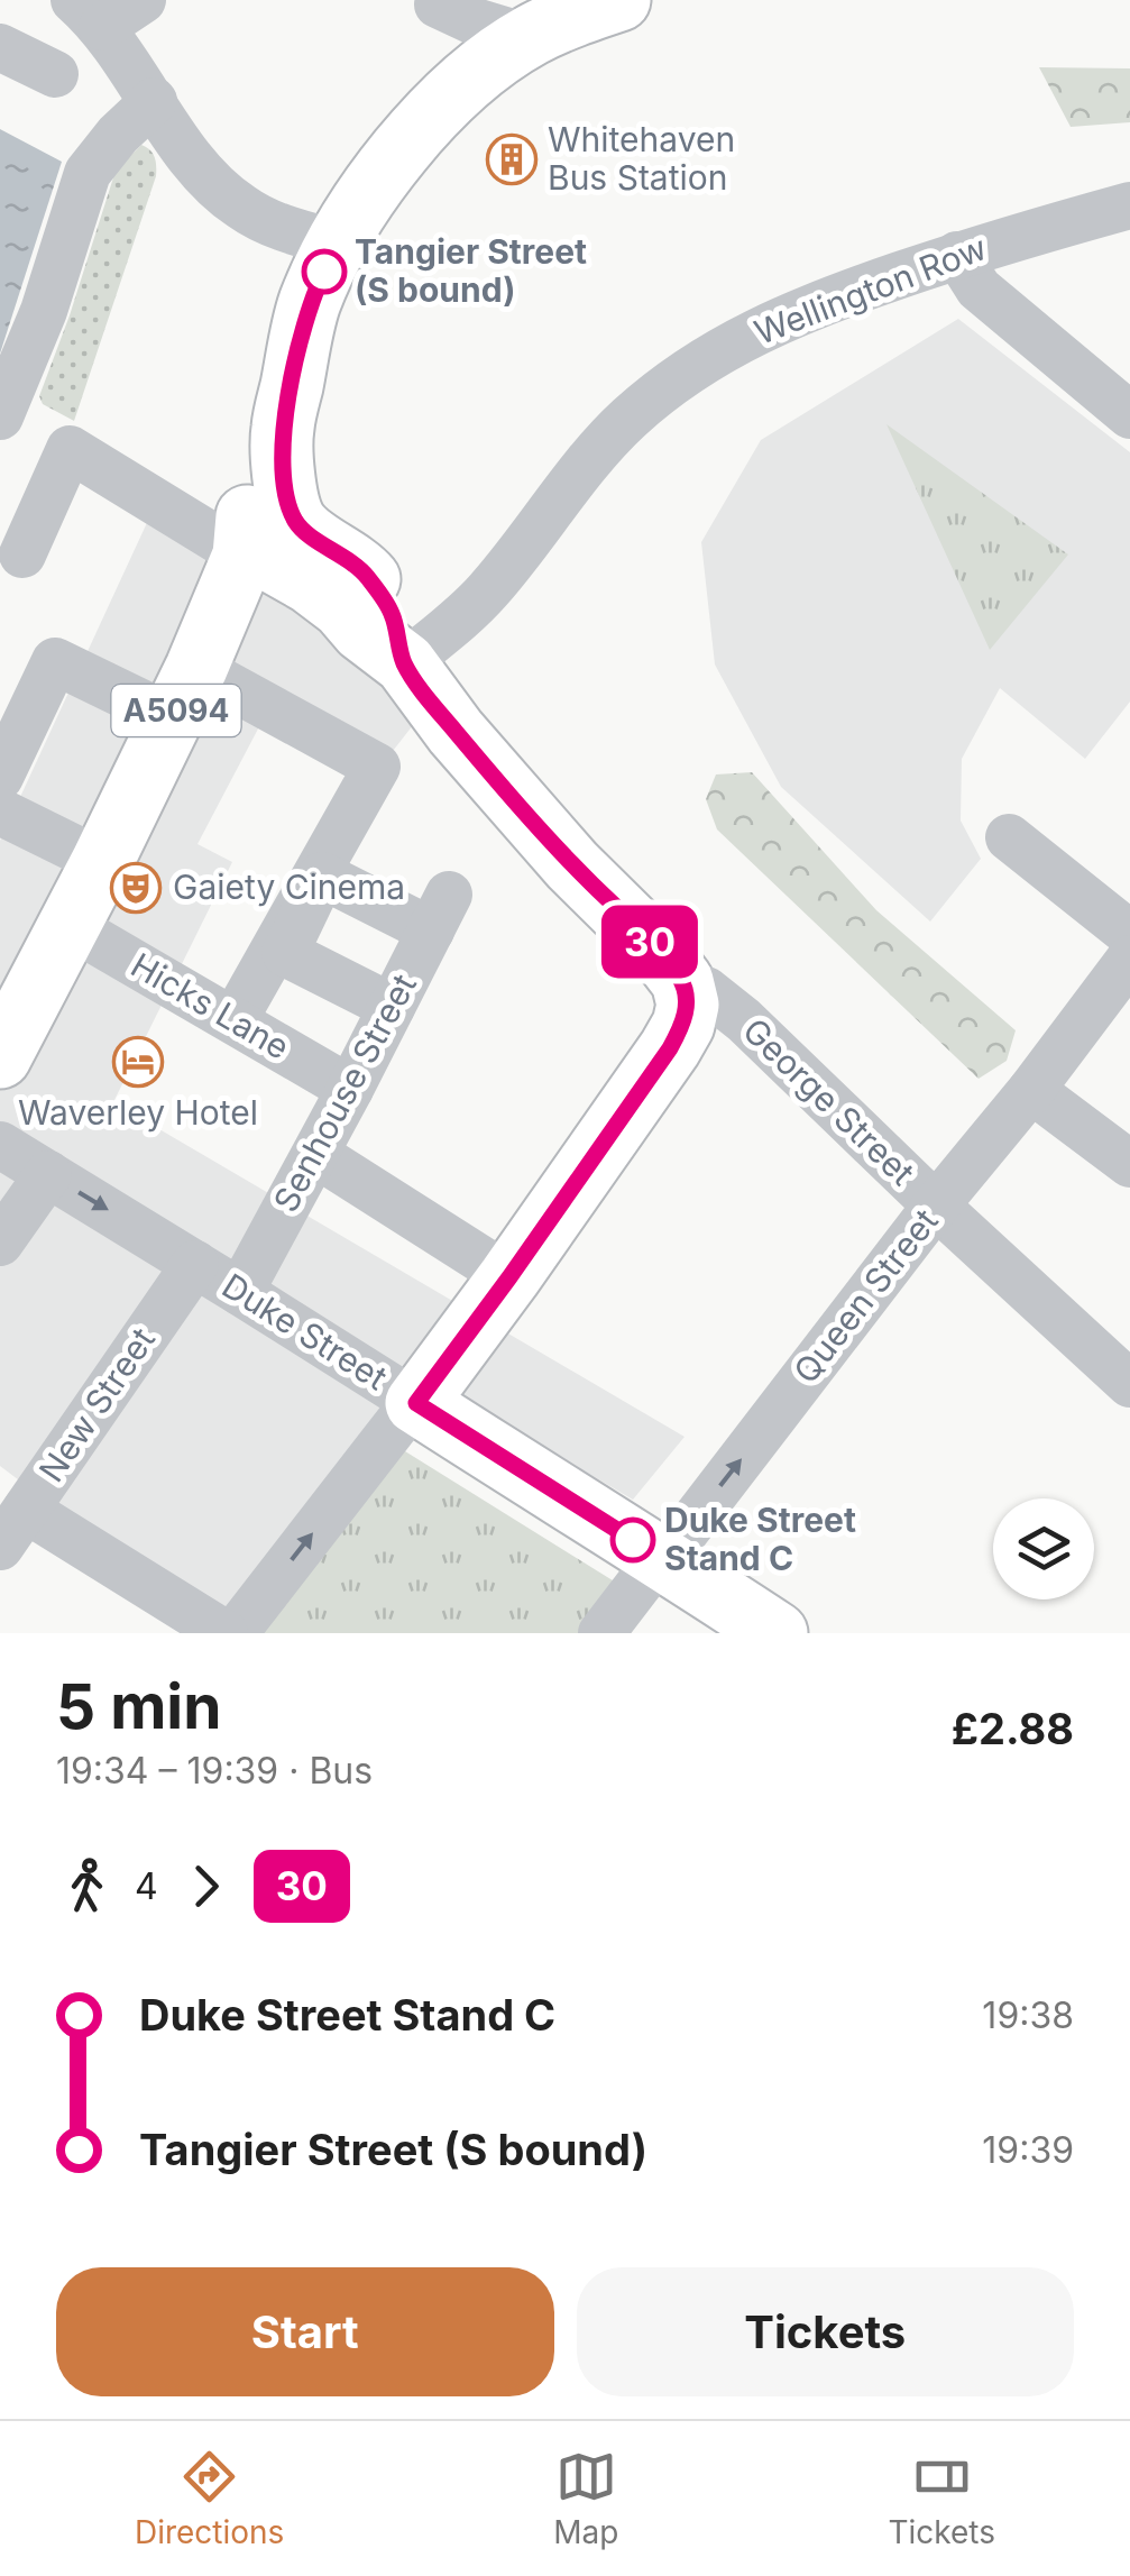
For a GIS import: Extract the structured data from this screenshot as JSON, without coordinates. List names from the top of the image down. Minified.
{"streets":{"main road":["A5094","George Street","Duke Street"],"street":["Wellington Row","Hicks Lane","Senhouse Street","Queen Street","New Street"]},"crossings":[["Wellington Row","George Street"],["A5094","Hicks Lane"],["A5094","George Street"],["Hicks Lane","Senhouse Street"],["Senhouse Street","Duke Street"],["George Street","Queen Street"],["Queen Street","Duke Street"],["Duke Street","New Street"]],"one_way":["Queen Street"],"places":{"building":["Whitehaven Bus Station"],"other":["Tangier Street (S bound)","Duke Street Stand C"],"theatre":["Gaiety Cinema"],"hotel":["Waverley Hotel"]},"lines":["bus line 30"],"page":{"on_map":"30","heading":["5 min","19:34 – 19:39 · Bus","£2.88"],"legs":["4","30"],"list":[{"name":"Duke Street Stand C","value":"19:38"},{"name":"Tangier Street (S bound)","value":"19:39"}],"buttons":["Start","Tickets"],"tabs":["Directions","Map","Tickets"]}}
